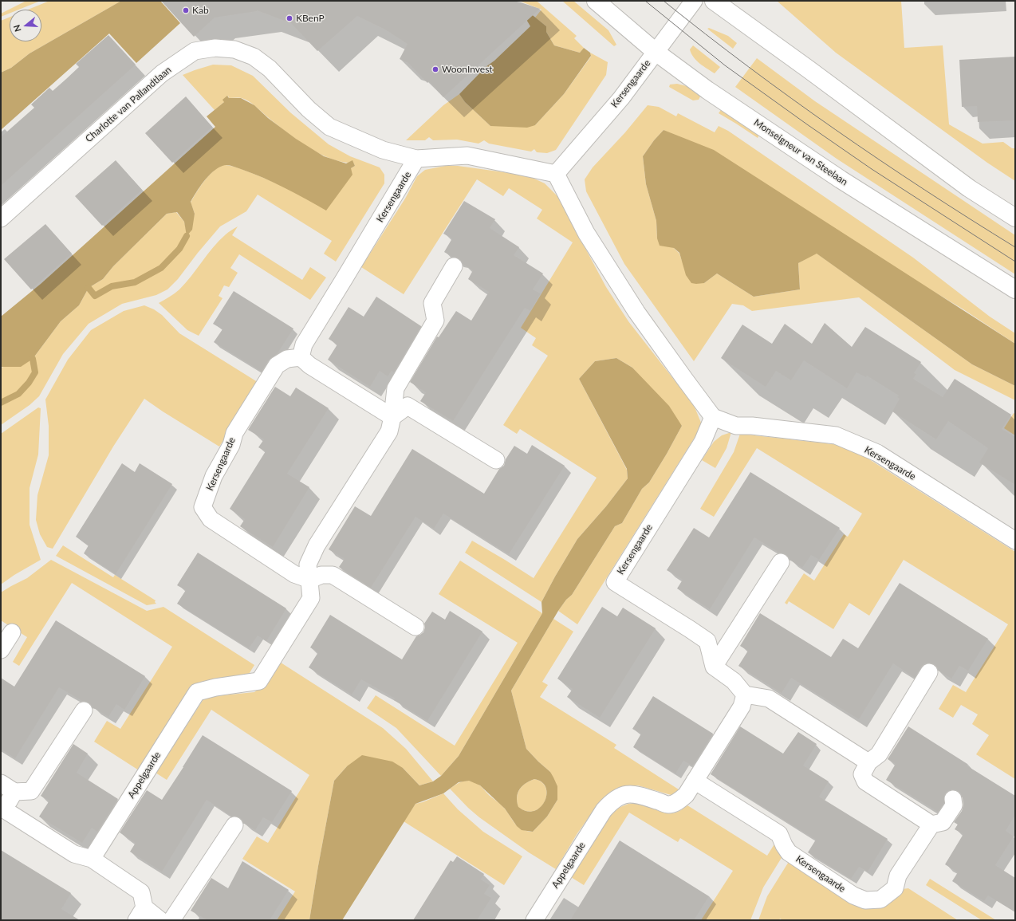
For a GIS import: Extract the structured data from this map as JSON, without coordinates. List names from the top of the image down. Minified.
{"streets":{"main road":["Monseigneur van Steelaan"],"street":["Kersengaarde","Charlotte van Pallandtlaan","Appelgaarde"]},"crossings":[["Kersengaarde","Charlotte van Pallandtlaan"],["Kersengaarde","Monseigneur van Steelaan"],["Kersengaarde","Appelgaarde"]],"places":["Kab","KBenP","WoonInvest"],"north":"left"}
